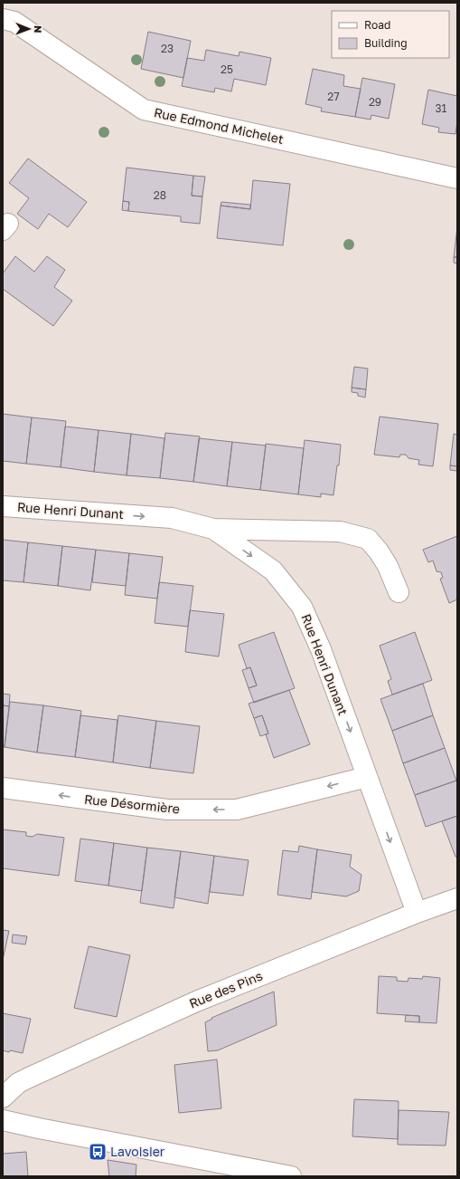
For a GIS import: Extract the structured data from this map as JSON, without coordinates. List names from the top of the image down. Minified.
{"streets":{"street":["Rue Edmond Michelet","Rue Henri Dunant","Rue Désormière","Rue des Pins"]},"crossings":[["Rue Henri Dunant","Rue Désormière"],["Rue Henri Dunant","Rue des Pins"]],"one_way":["Rue Henri Dunant","Rue Désormière"],"places":{"bus stop":["Lavoisier"]},"house_numbers":["23","25","27","29","31","28"],"legend":["Road","Building"],"north":"right"}
